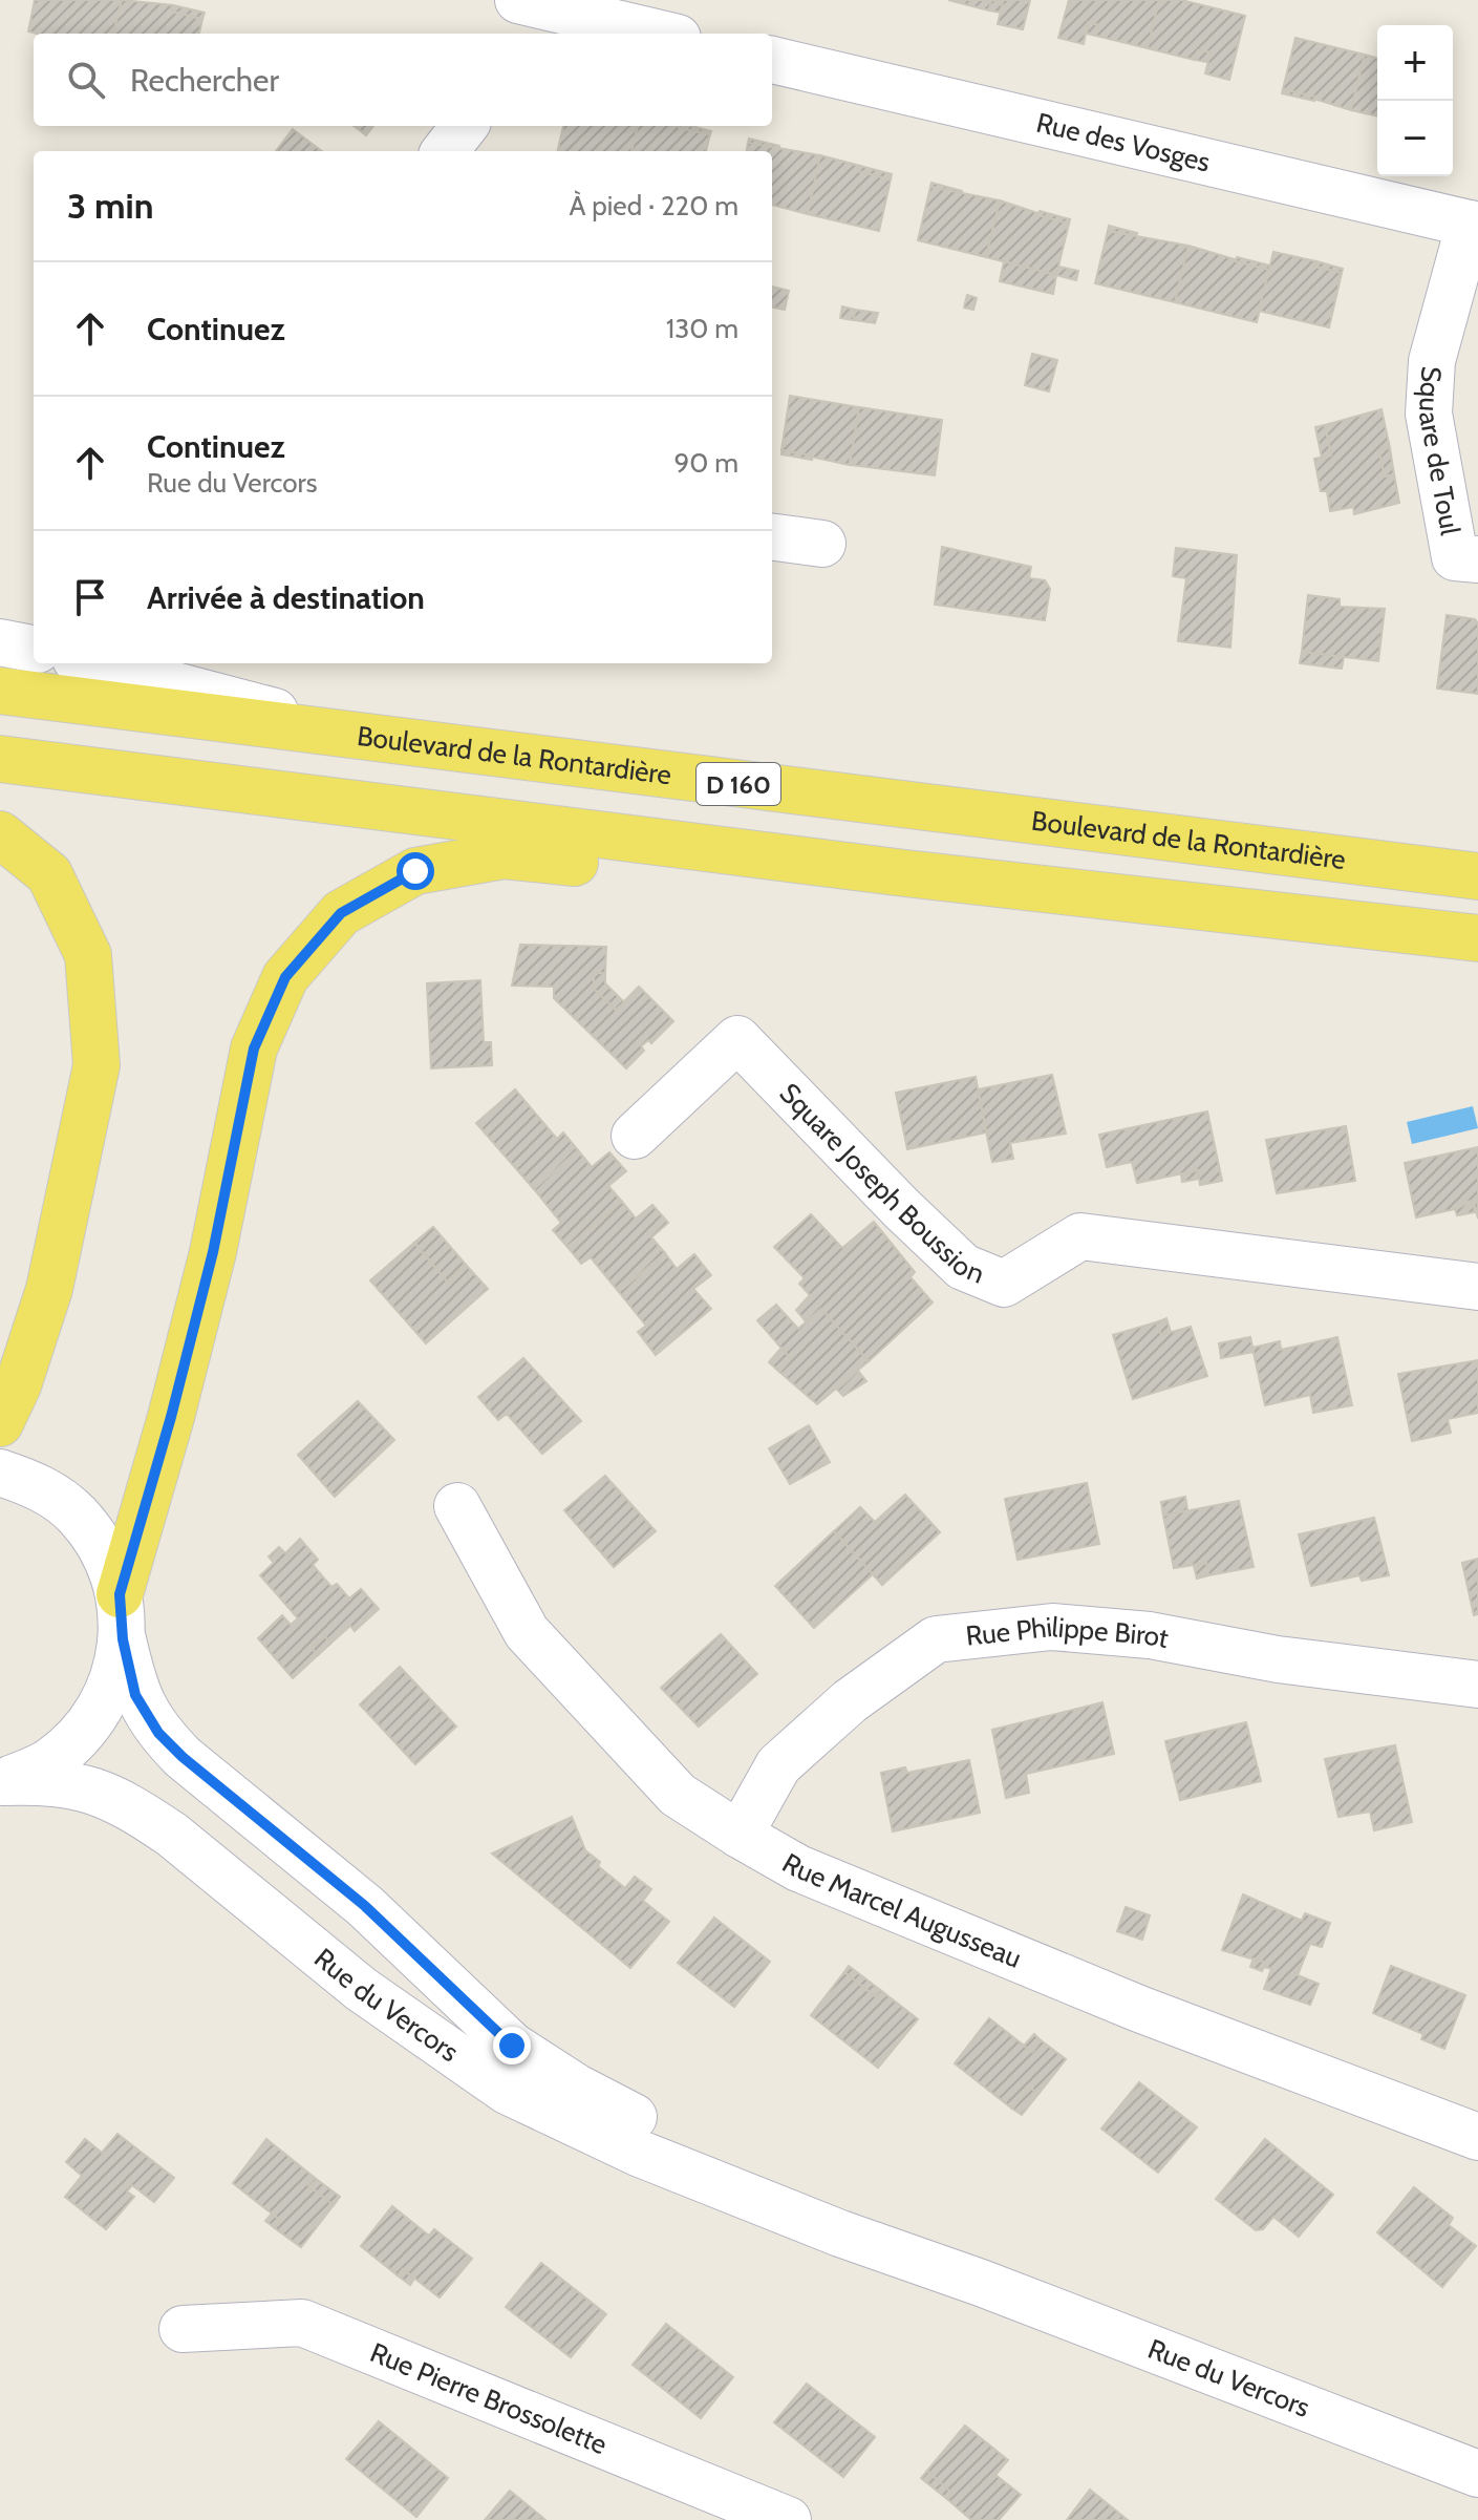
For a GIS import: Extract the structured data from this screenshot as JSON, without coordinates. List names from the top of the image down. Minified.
{"streets":{"main road":["Boulevard de la Rontardière","D 160"],"street":["Rue des Vosges","Square de Toul","Square Joseph Boussion","Rue Philippe Birot","Rue Marcel Augusseau","Rue du Vercors","Rue Pierre Brossolette"]},"crossings":[["Rue des Vosges","Square de Toul"],["Rue Philippe Birot","Rue Marcel Augusseau"]],"page":{"map_buttons":["+","−"],"search":"Rechercher","heading":["3 min","À pied · 220 m"],"list":[["Continuez","130 m"],["Continuez","Rue du Vercors","90 m"],"Arrivée à destination"]}}
